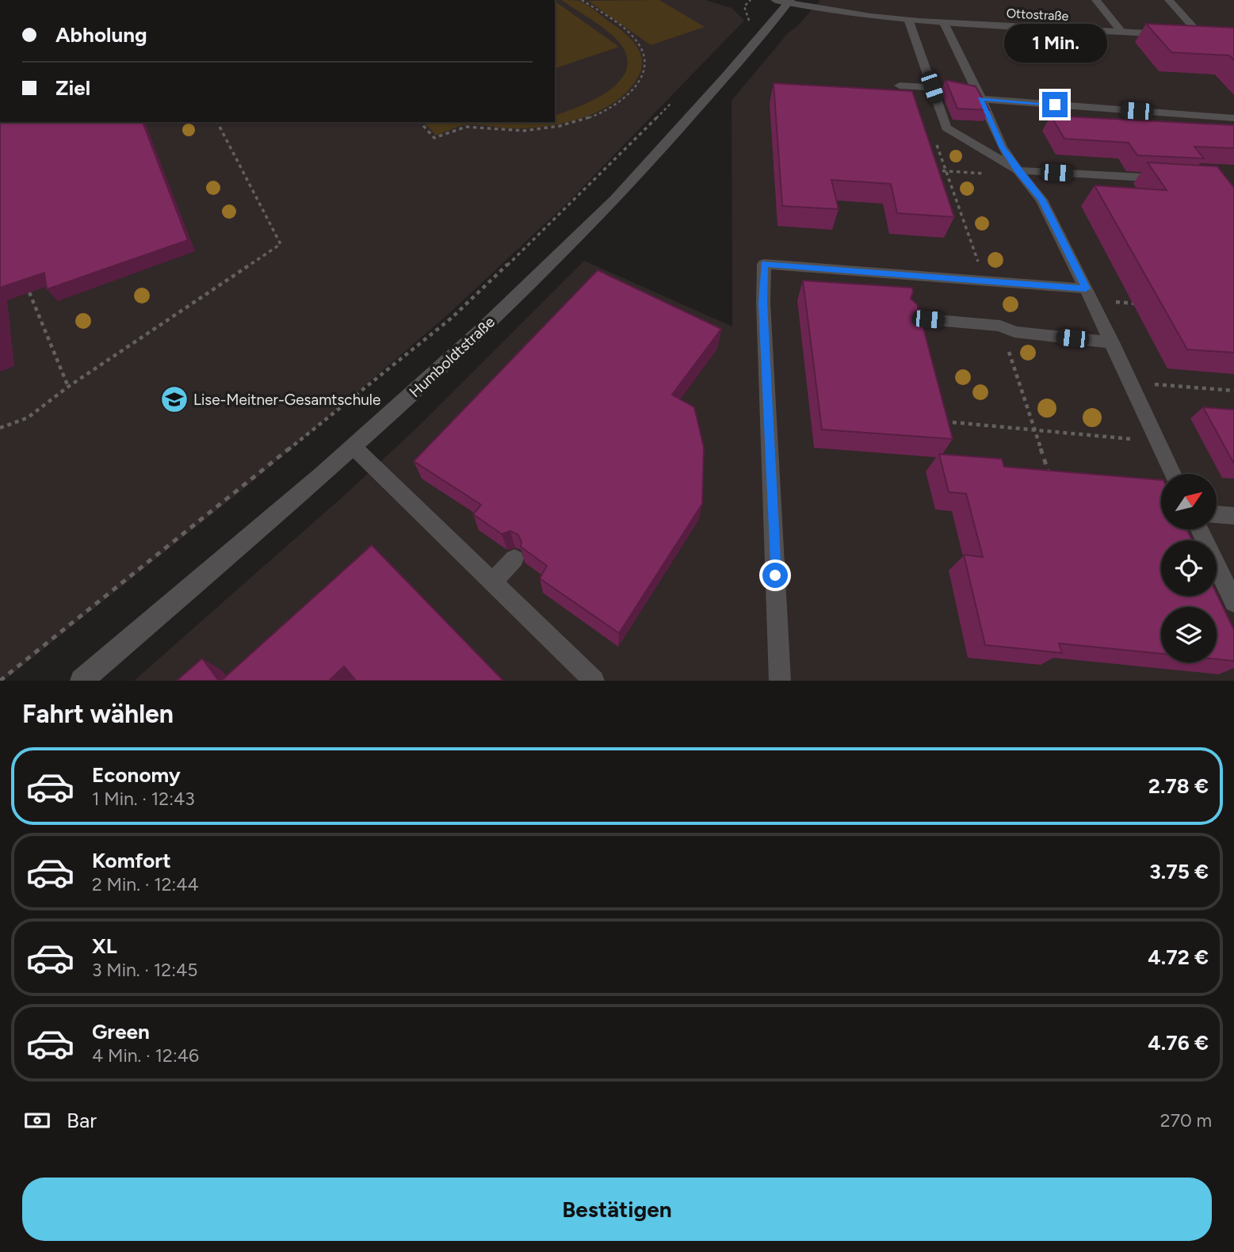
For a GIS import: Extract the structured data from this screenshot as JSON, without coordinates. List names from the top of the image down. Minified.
{"streets":{"street":["Ottostraße","Humboldtstraße"]},"crossings":[["Ottostraße","Humboldtstraße"]],"places":{"school or university":["Lise-Meitner-Gesamtschule"]},"north":"top right","page":{"banner":["Abholung","Ziel"],"bubble":"1 Min.","heading":"Fahrt wählen","list":[{"name":"Economy","note":"1 Min. · 12:43","value":"2.78 €"},{"name":"Komfort","note":"2 Min. · 12:44","value":"3.75 €"},{"name":"XL","note":"3 Min. · 12:45","value":"4.72 €"},{"name":"Green","note":"4 Min. · 12:46","value":"4.76 €"}],"pay":["Bar","270 m"],"buttons":"Bestätigen"}}
